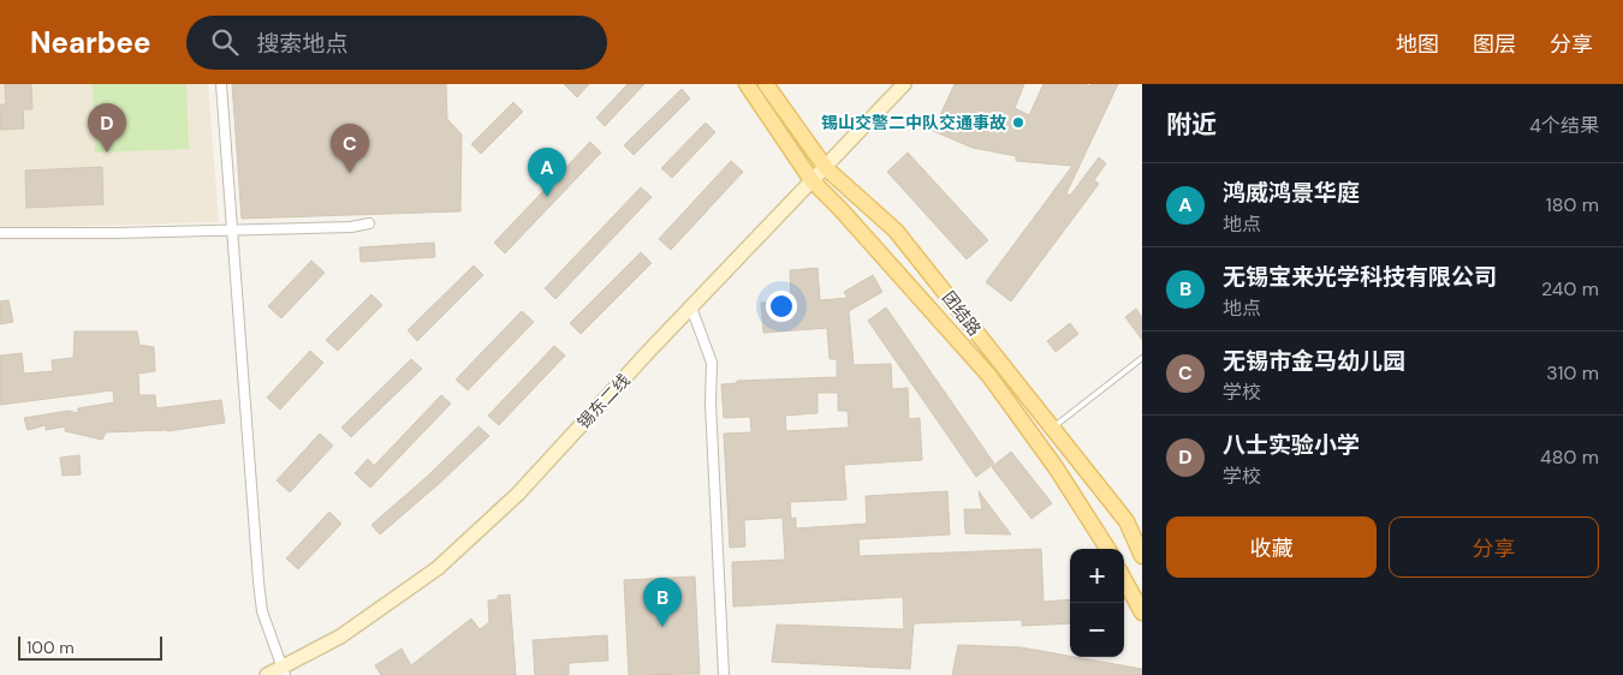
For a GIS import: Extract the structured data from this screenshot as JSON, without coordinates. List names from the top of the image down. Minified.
{"streets":{"main road":["团结路","锡东二线"]},"crossings":[["团结路","锡东二线"]],"places":["锡山交警二中队交通事故"],"scale_bar":"100 m","page":{"header":"Nearbee","search":"搜索地点","nav":["地图","图层","分享"],"heading":["附近","4个结果"],"pins":["D","C","A","B"],"list":[{"mark":"A","name":"鸿威鸿景华庭","note":"地点","value":"180 m"},{"mark":"B","name":"无锡宝来光学科技有限公司","note":"地点","value":"240 m"},{"mark":"C","name":"无锡市金马幼儿园","note":"学校","value":"310 m"},{"mark":"D","name":"八士实验小学","note":"学校","value":"480 m"}],"buttons":["收藏","分享"],"map_buttons":["+","−"],"scale":"100 m"}}
